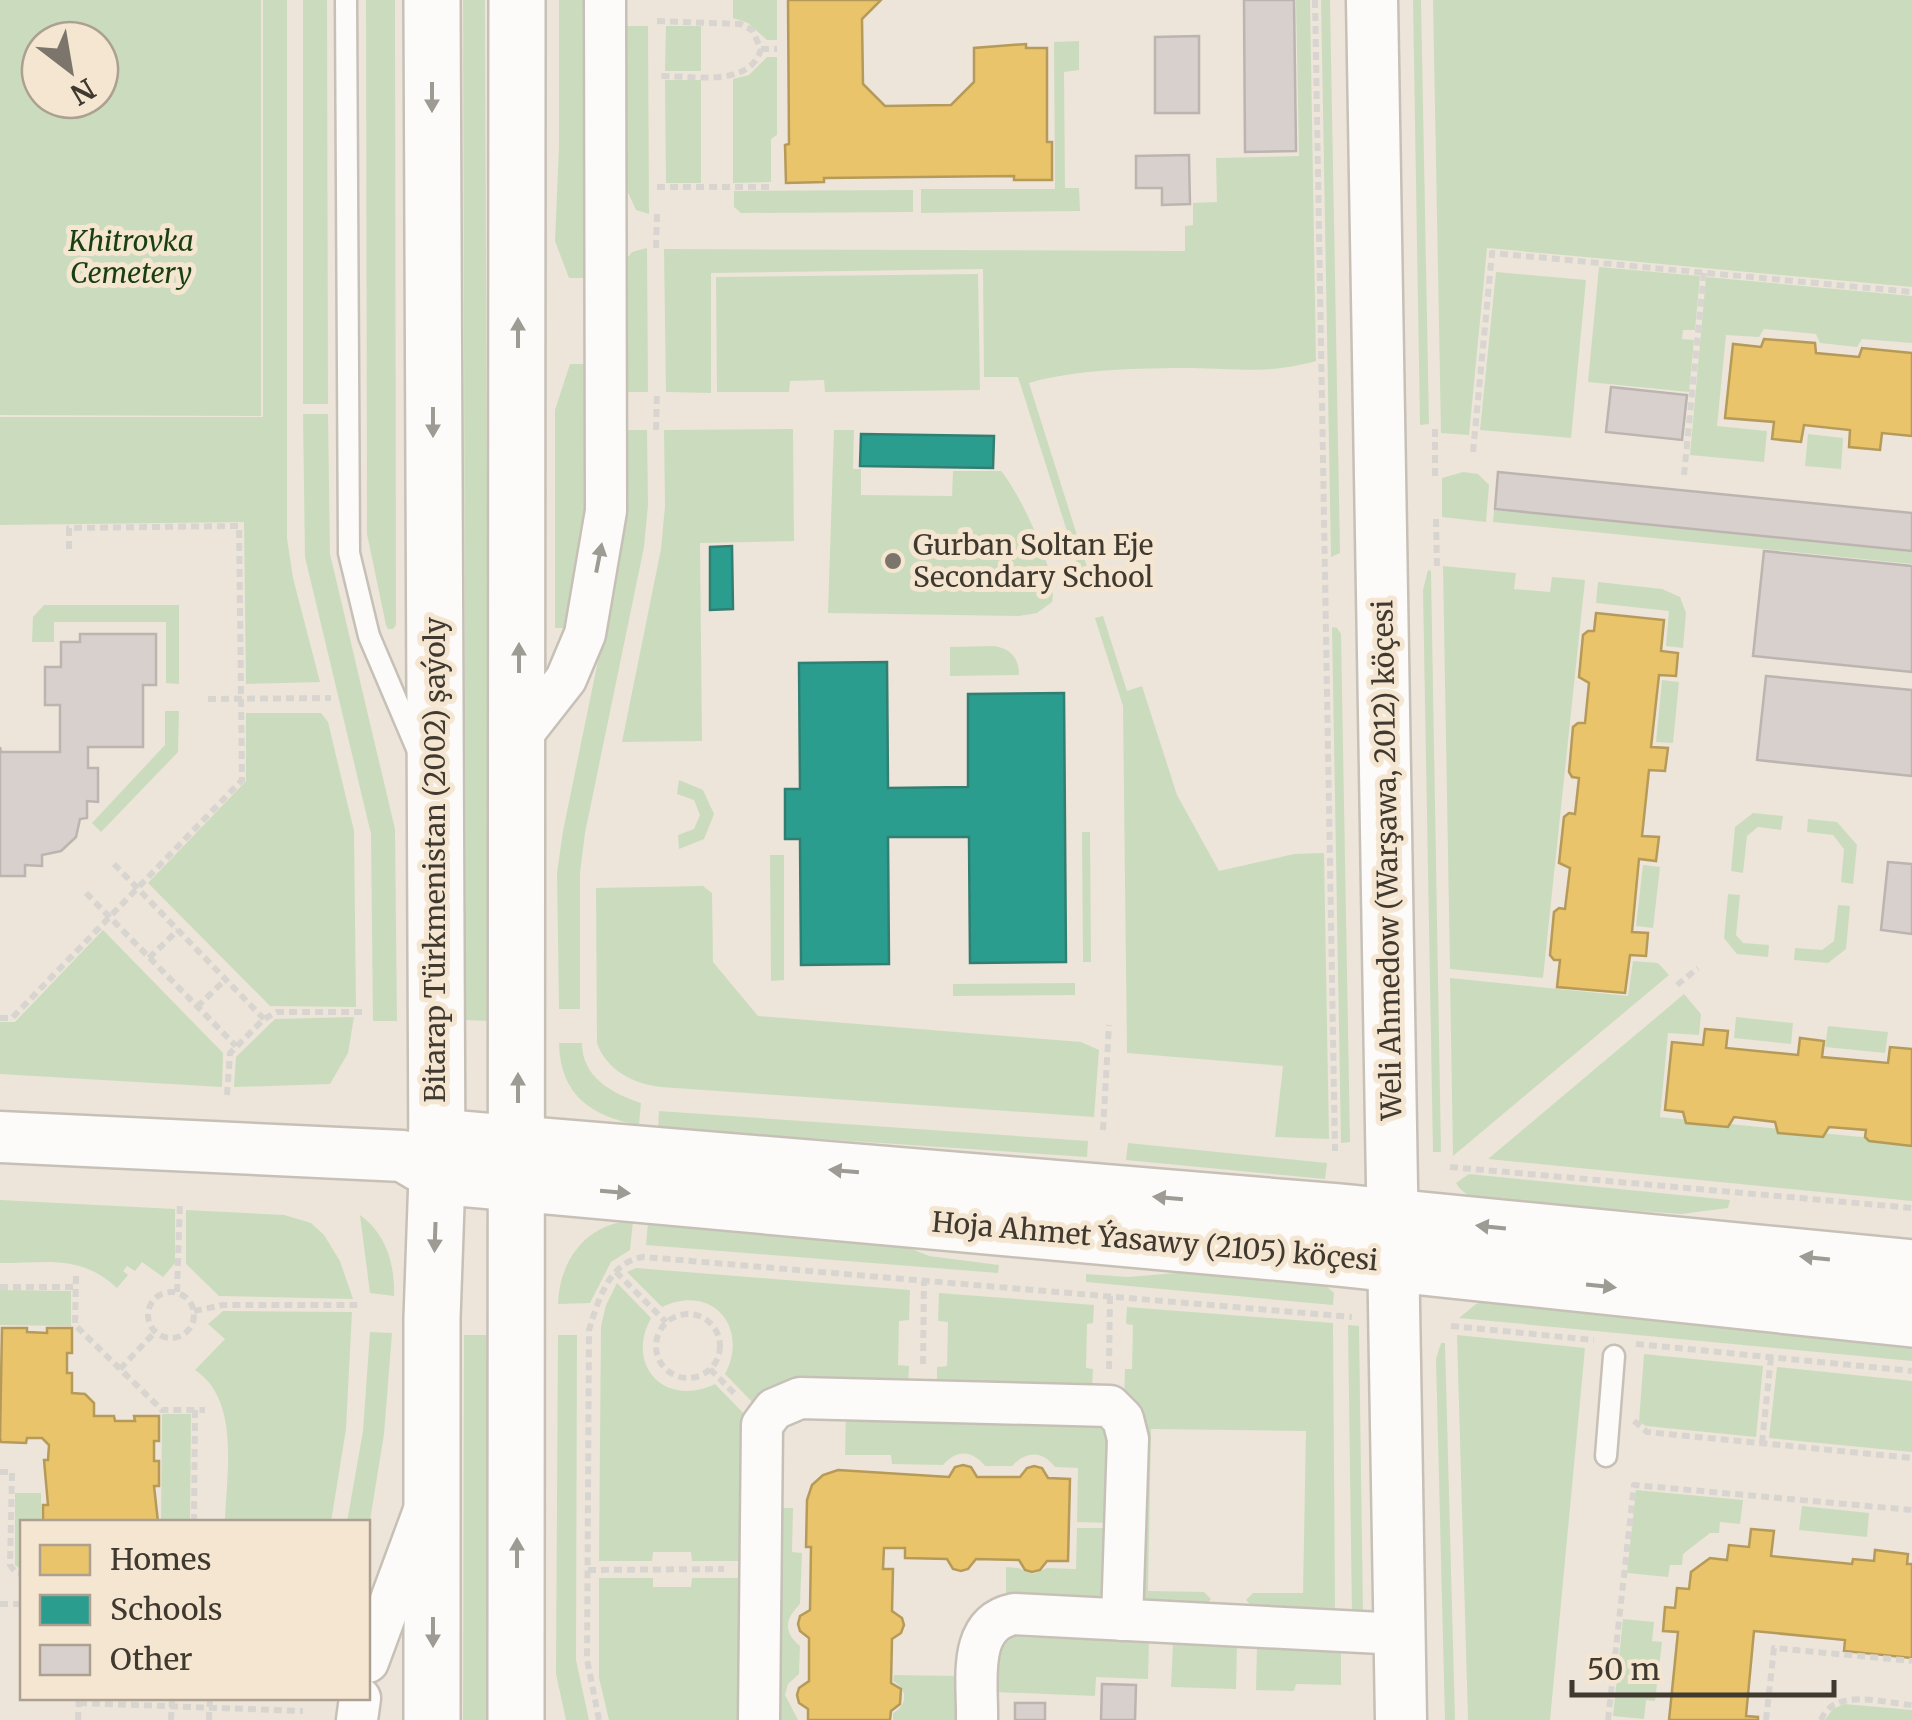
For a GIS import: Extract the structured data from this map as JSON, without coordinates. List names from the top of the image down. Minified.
{"streets":{"main road":["Bitarap Türkmenistan (2002) şaýoly","Hoja Ahmet Ýasawy (2105) köçesi"],"street":["Weli Ahmedow (Warşawa, 2012) köçesi"]},"crossings":[["Bitarap Türkmenistan (2002) şaýoly","Hoja Ahmet Ýasawy (2105) köçesi"],["Weli Ahmedow (Warşawa, 2012) köçesi","Hoja Ahmet Ýasawy (2105) köçesi"]],"parks":["Khitrovka Cemetery"],"places":["Gurban Soltan Eje Secondary School"],"legend":["Homes","Schools","Other"],"scale_bar":"50 m","north":"bottom right"}
